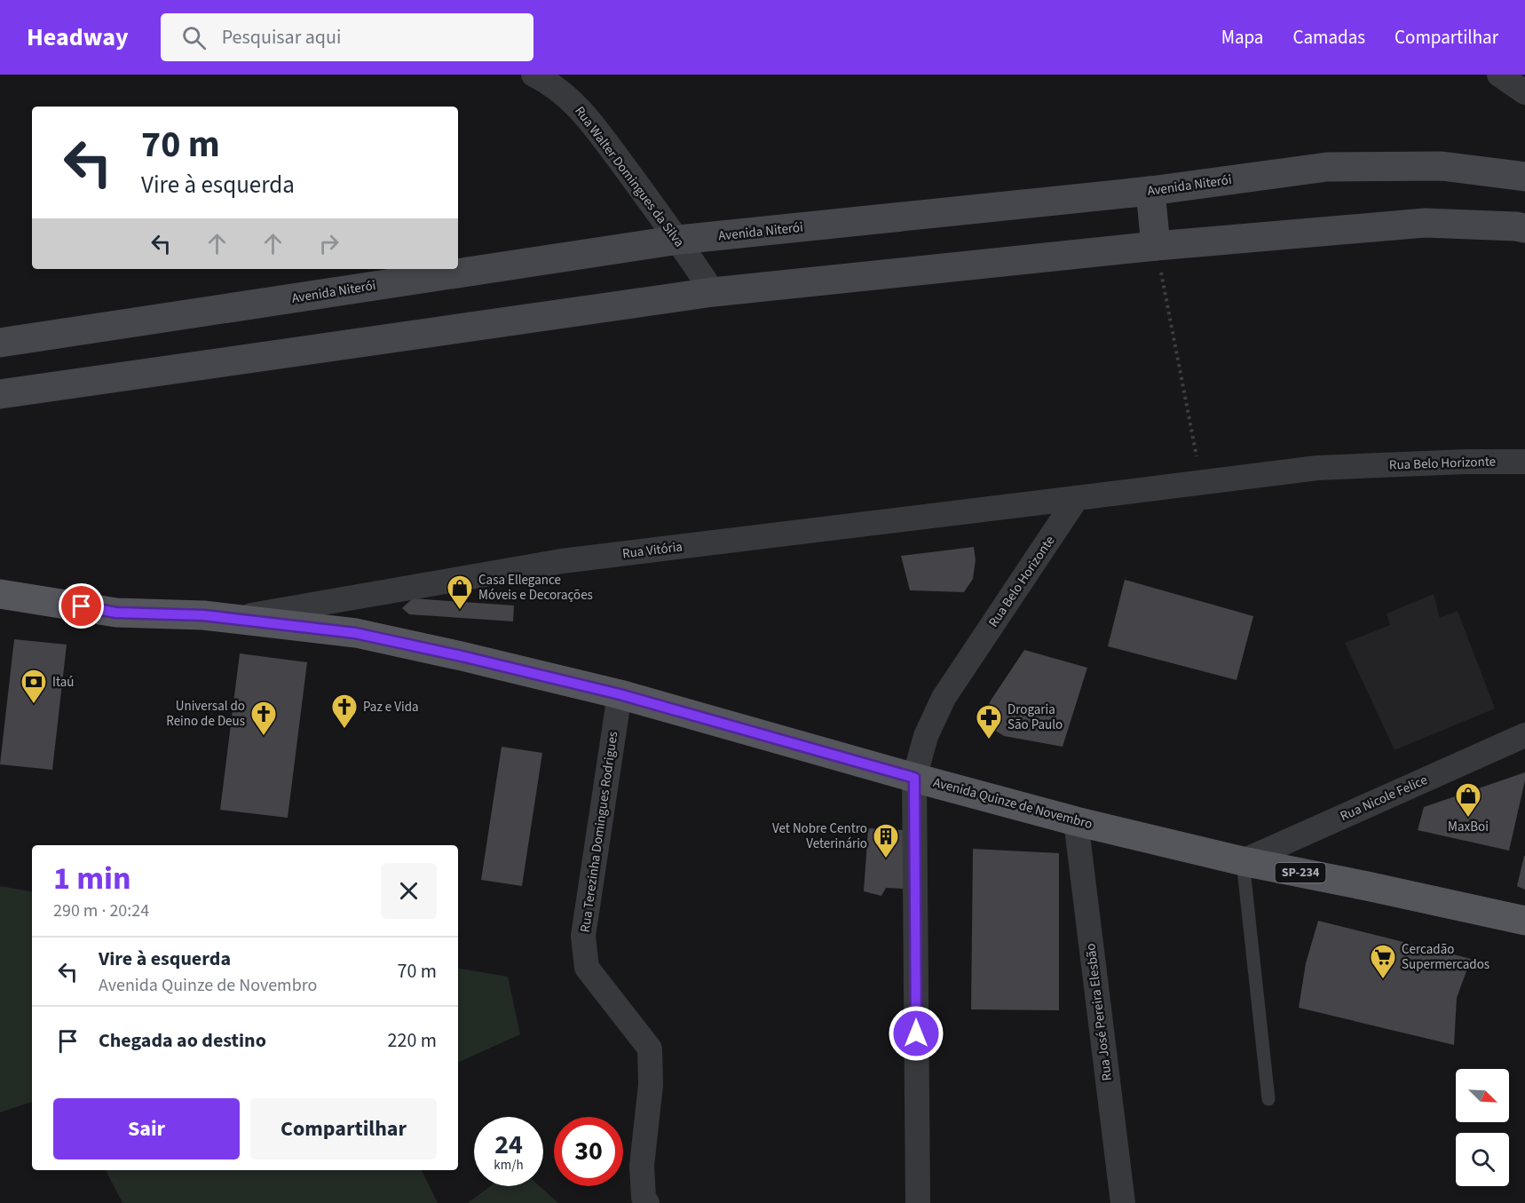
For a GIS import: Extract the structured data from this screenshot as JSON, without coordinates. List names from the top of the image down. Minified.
{"streets":{"main road":["Avenida Niterói","Avenida Quinze de Novembro","SP-234"],"street":["Rua Walter Domingues da Silva","Rua Belo Horizonte","Rua Vitória","Rua Nicole Felice","Rua Terezinha Domingues Rodrigues","Rua José Pereira Elesbão"]},"crossings":[["Rua Walter Domingues da Silva","Avenida Niterói"],["Rua Belo Horizonte","Rua Vitória"],["Rua Belo Horizonte","Avenida Quinze de Novembro"],["Rua Vitória","Avenida Quinze de Novembro"],["Rua Nicole Felice","Avenida Quinze de Novembro"],["Avenida Quinze de Novembro","Rua Terezinha Domingues Rodrigues"],["Avenida Quinze de Novembro","Rua José Pereira Elesbão"]],"places":{"shop":["Casa Ellegance Móveis e Decorações","MaxBoi"],"bank":["Itaú"],"church":["Paz e Vida","Universal do Reino de Deus"],"pharmacy":["Drogaria São Paulo"],"building":["Vet Nobre Centro Veterinário"],"supermarket":["Cercadão Supermercados"]},"north":"bottom right","page":{"header":"Headway","search":"Pesquisar aqui","nav":["Mapa","Camadas","Compartilhar"],"turn":["70 m","Vire à esquerda"],"heading":["1 min","290 m · 20:24"],"list":[{"name":"Vire à esquerda","note":"Avenida Quinze de Novembro","value":"70 m"},{"name":"Chegada ao destino","value":"220 m"}],"buttons":["Sair","Compartilhar"],"speed":"24 km/h","limit":"30"}}
